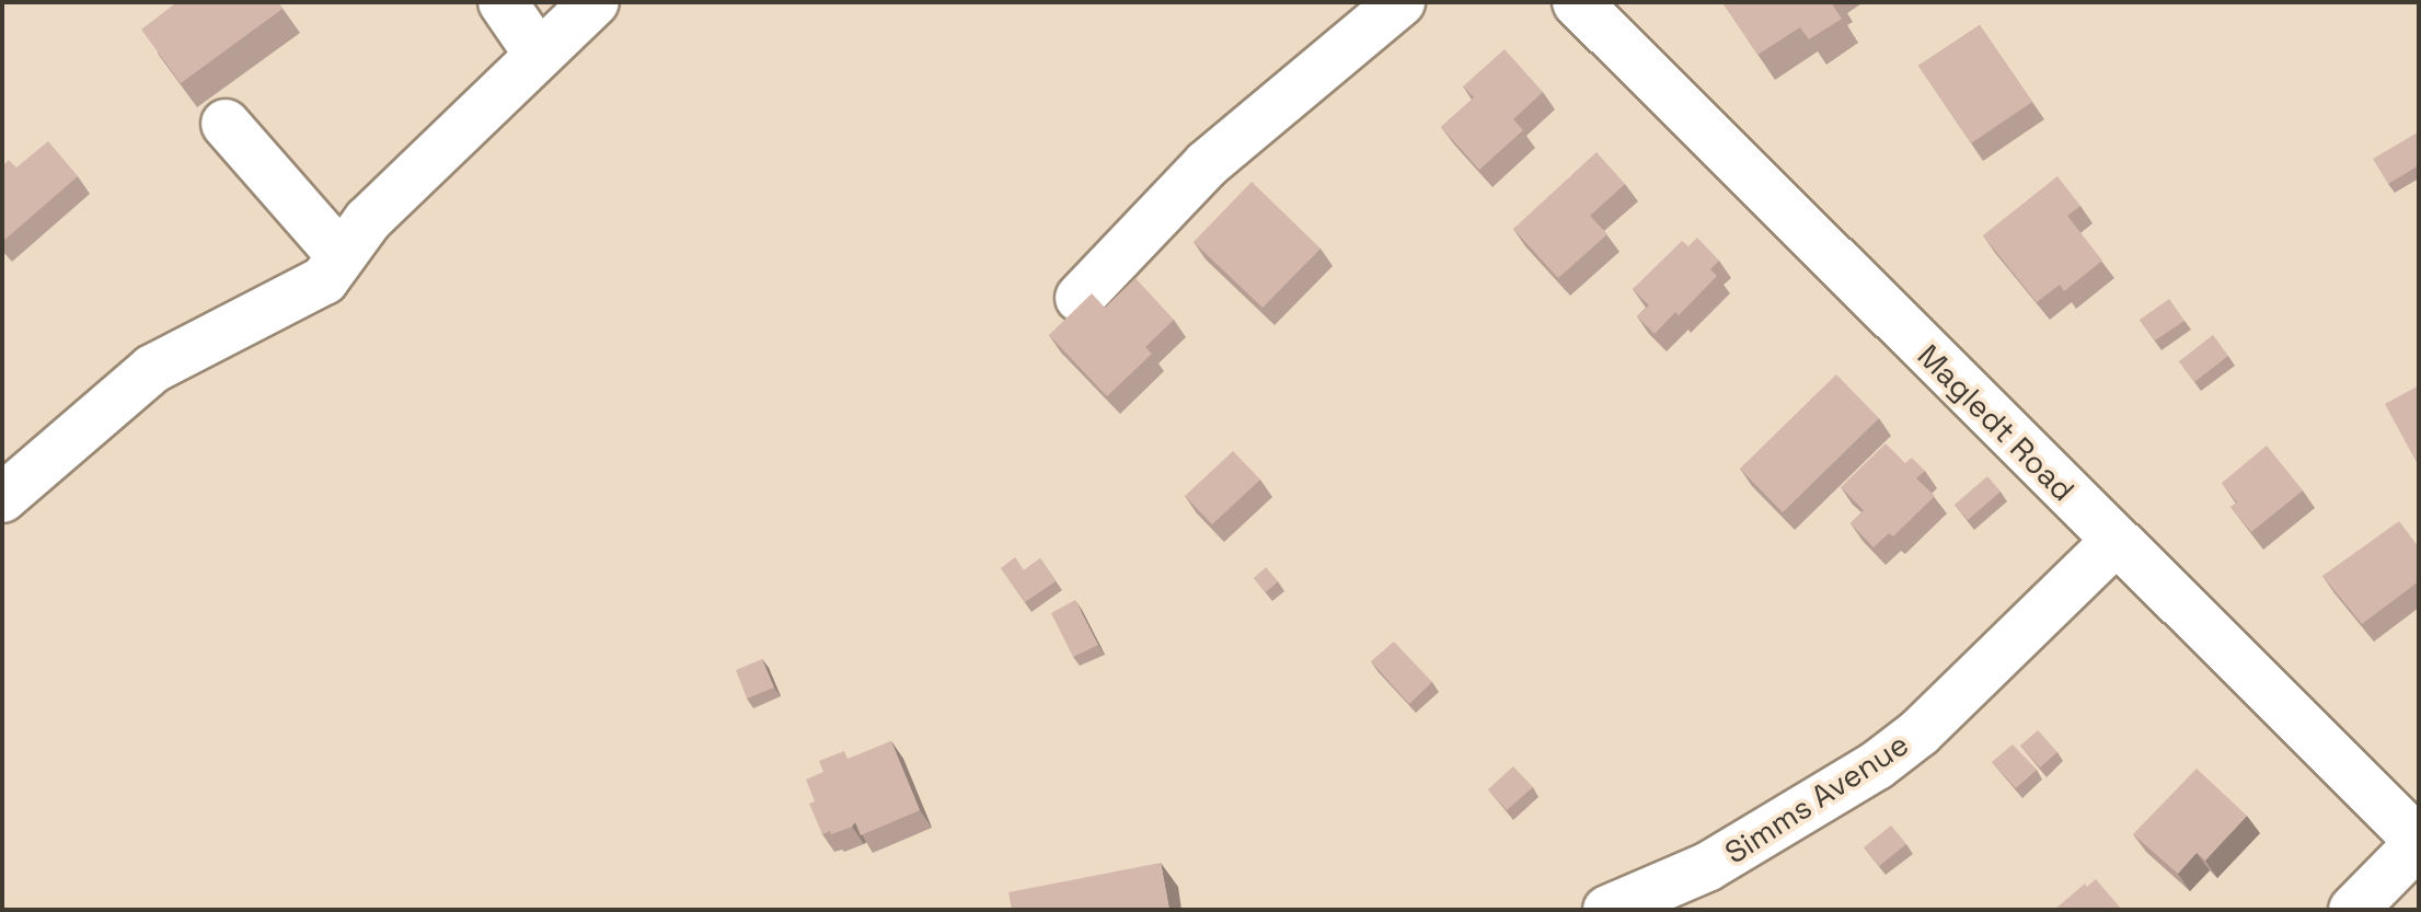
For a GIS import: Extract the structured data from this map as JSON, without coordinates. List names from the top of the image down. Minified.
{"streets":{"street":["Magledt Road","Simms Avenue"]},"crossings":[["Magledt Road","Simms Avenue"]]}
